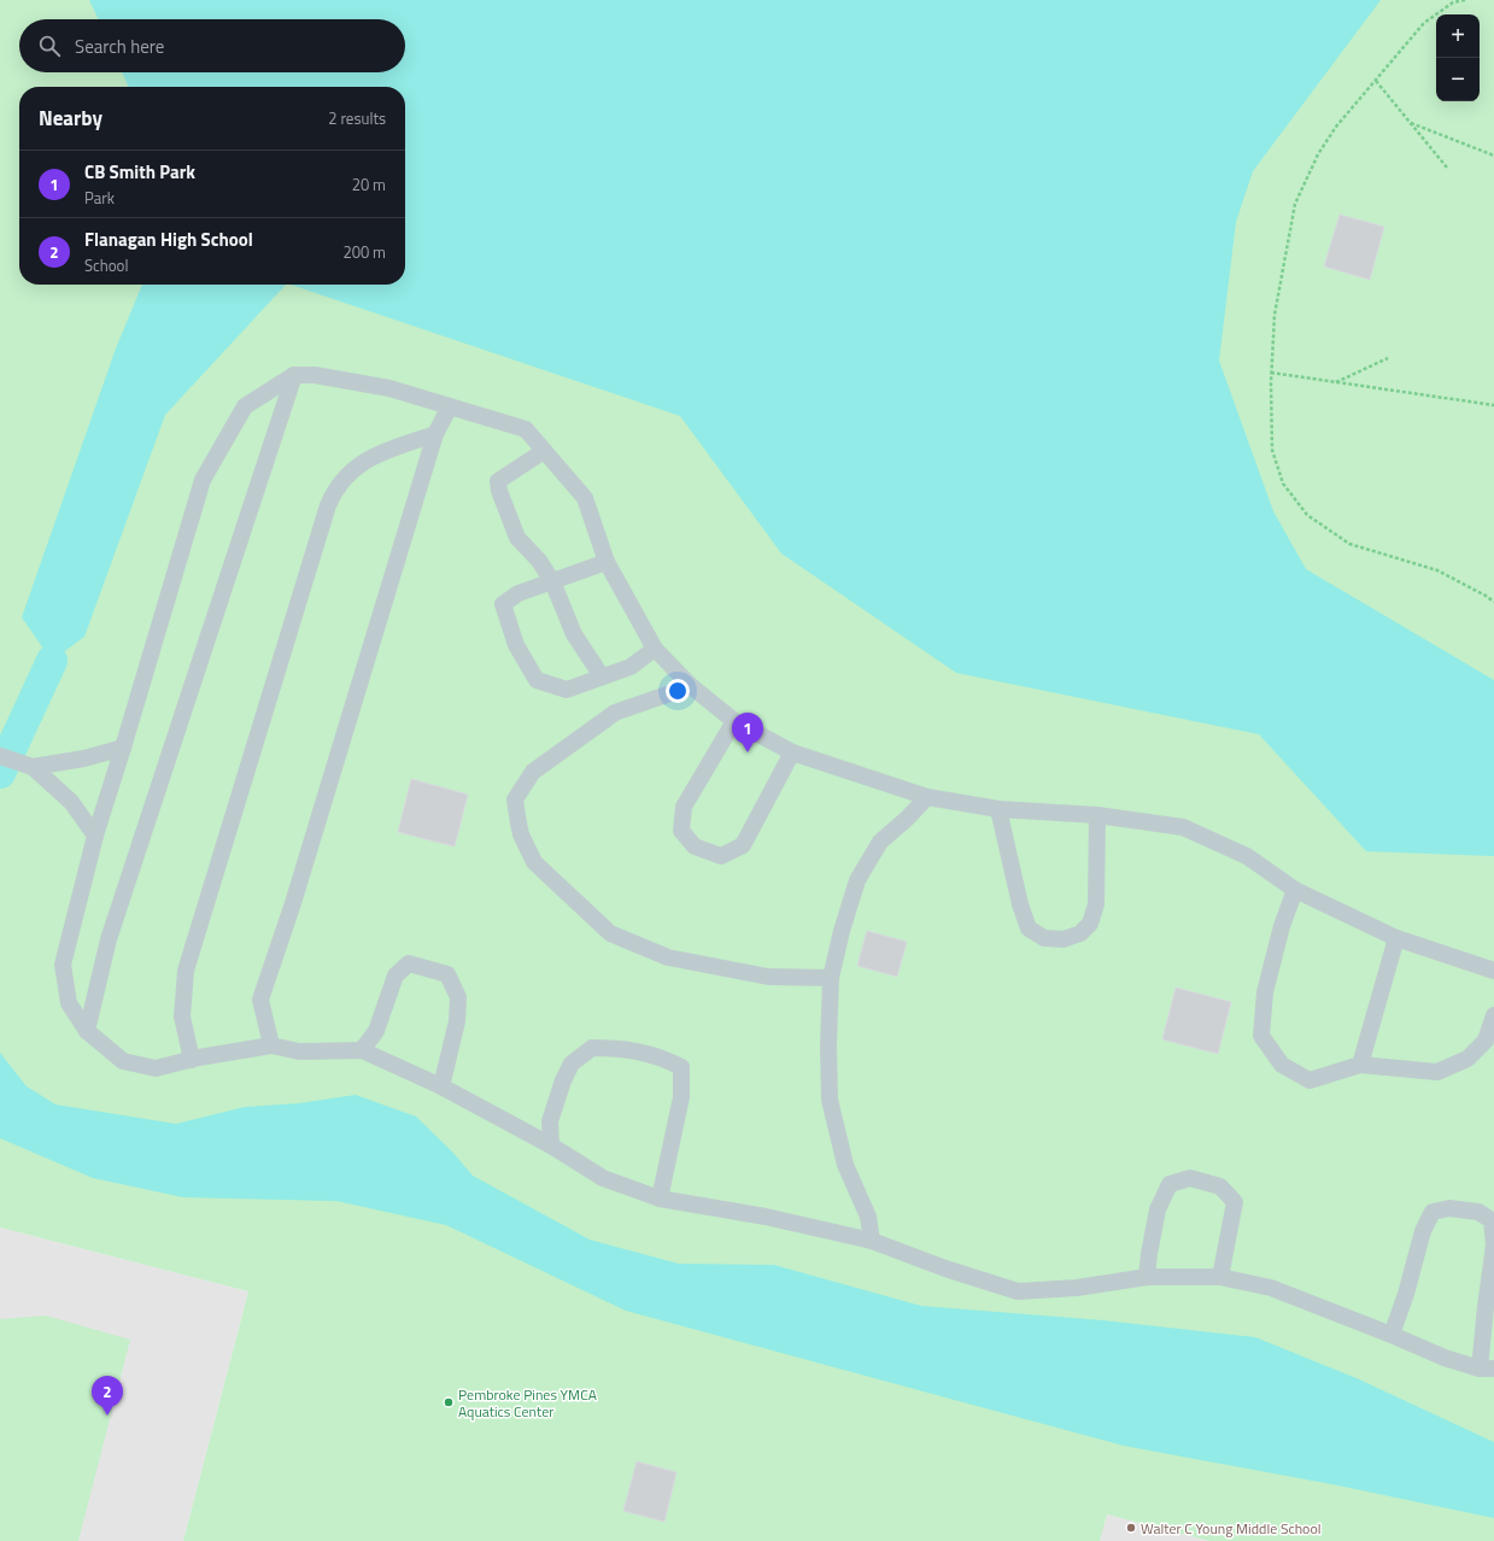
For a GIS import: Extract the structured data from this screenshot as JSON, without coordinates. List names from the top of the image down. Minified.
{"places":["Pembroke Pines YMCA Aquatics Center","Walter C Young Middle School"],"page":{"map_buttons":["+","−"],"search":"Search here","heading":["Nearby","2 results"],"list":[{"mark":"1","name":"CB Smith Park","note":"Park","value":"20 m"},{"mark":"2","name":"Flanagan High School","note":"School","value":"200 m"}],"pins":["1","2"]}}
